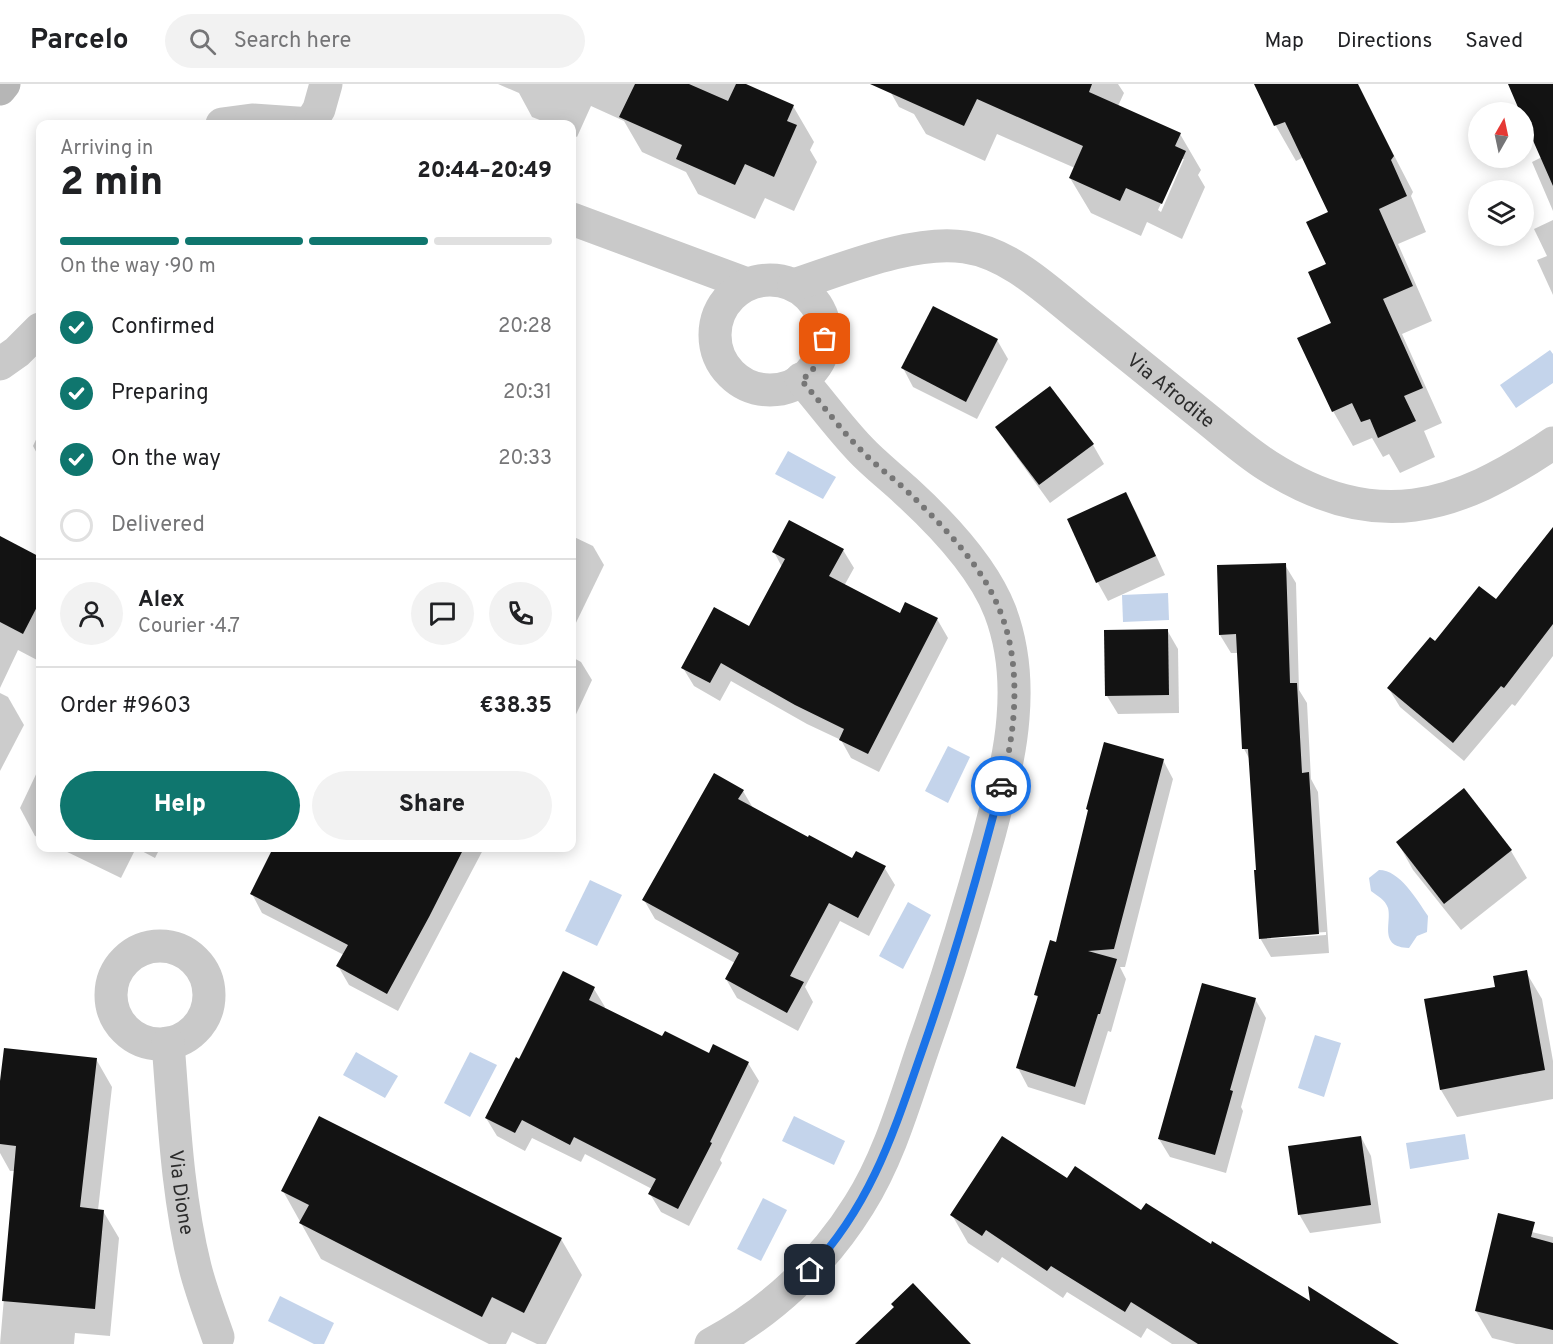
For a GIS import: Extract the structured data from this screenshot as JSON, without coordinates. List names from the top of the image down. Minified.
{"streets":{"street":["Via Afrodite","Via Dione"]},"north":"top","page":{"header":"Parcelo","search":"Search here","nav":["Map","Directions","Saved"],"heading":["2 min","Arriving in","20:44–20:49"],"panel":["Alex","Courier · 4.7","Order #9603","€38.35"],"bar":"On the way · 90 m","list":[["Confirmed","20:28"],["Preparing","20:31"],["On the way","20:33"],"Delivered"],"buttons":["Help","Share"]}}
